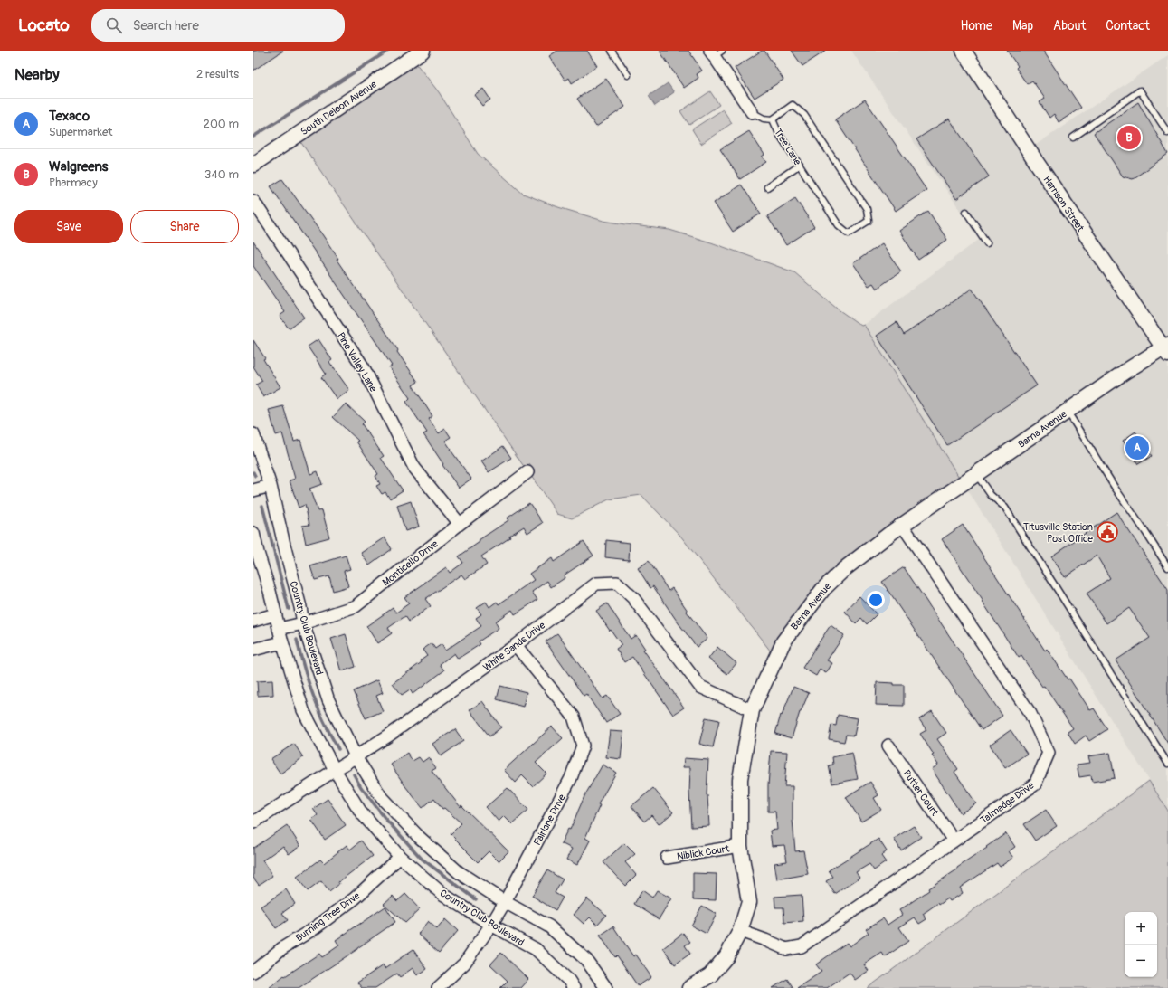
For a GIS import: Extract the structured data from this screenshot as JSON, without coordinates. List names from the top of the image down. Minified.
{"streets":{"street":["South Deleon Avenue","Tree Lane","Harrison Street","Pine Valley Lane","Barna Avenue","Monticello Drive","Country Club Boulevard","White Sands Drive","Putter Court","Talmadge Drive","Fairlane Drive","Niblick Court","Burning Tree Drive"]},"crossings":[["Harrison Street","Barna Avenue"],["Pine Valley Lane","Monticello Drive"],["Barna Avenue","White Sands Drive"],["Barna Avenue","Talmadge Drive"],["Barna Avenue","Niblick Court"],["Monticello Drive","Country Club Boulevard"],["Country Club Boulevard","White Sands Drive"],["Country Club Boulevard","Fairlane Drive"],["Country Club Boulevard","Burning Tree Drive"],["White Sands Drive","Fairlane Drive"],["Putter Court","Talmadge Drive"]],"places":{"public building":["Titusville Station Post Office"]},"page":{"header":"Locato","search":"Search here","nav":["Home","Map","About","Contact"],"heading":["Nearby","2 results"],"list":[{"mark":"A","name":"Texaco","note":"Supermarket","value":"200 m"},{"mark":"B","name":"Walgreens","note":"Pharmacy","value":"340 m"}],"pins":["B","A"],"buttons":["Save","Share"],"map_buttons":["+","−"]}}
